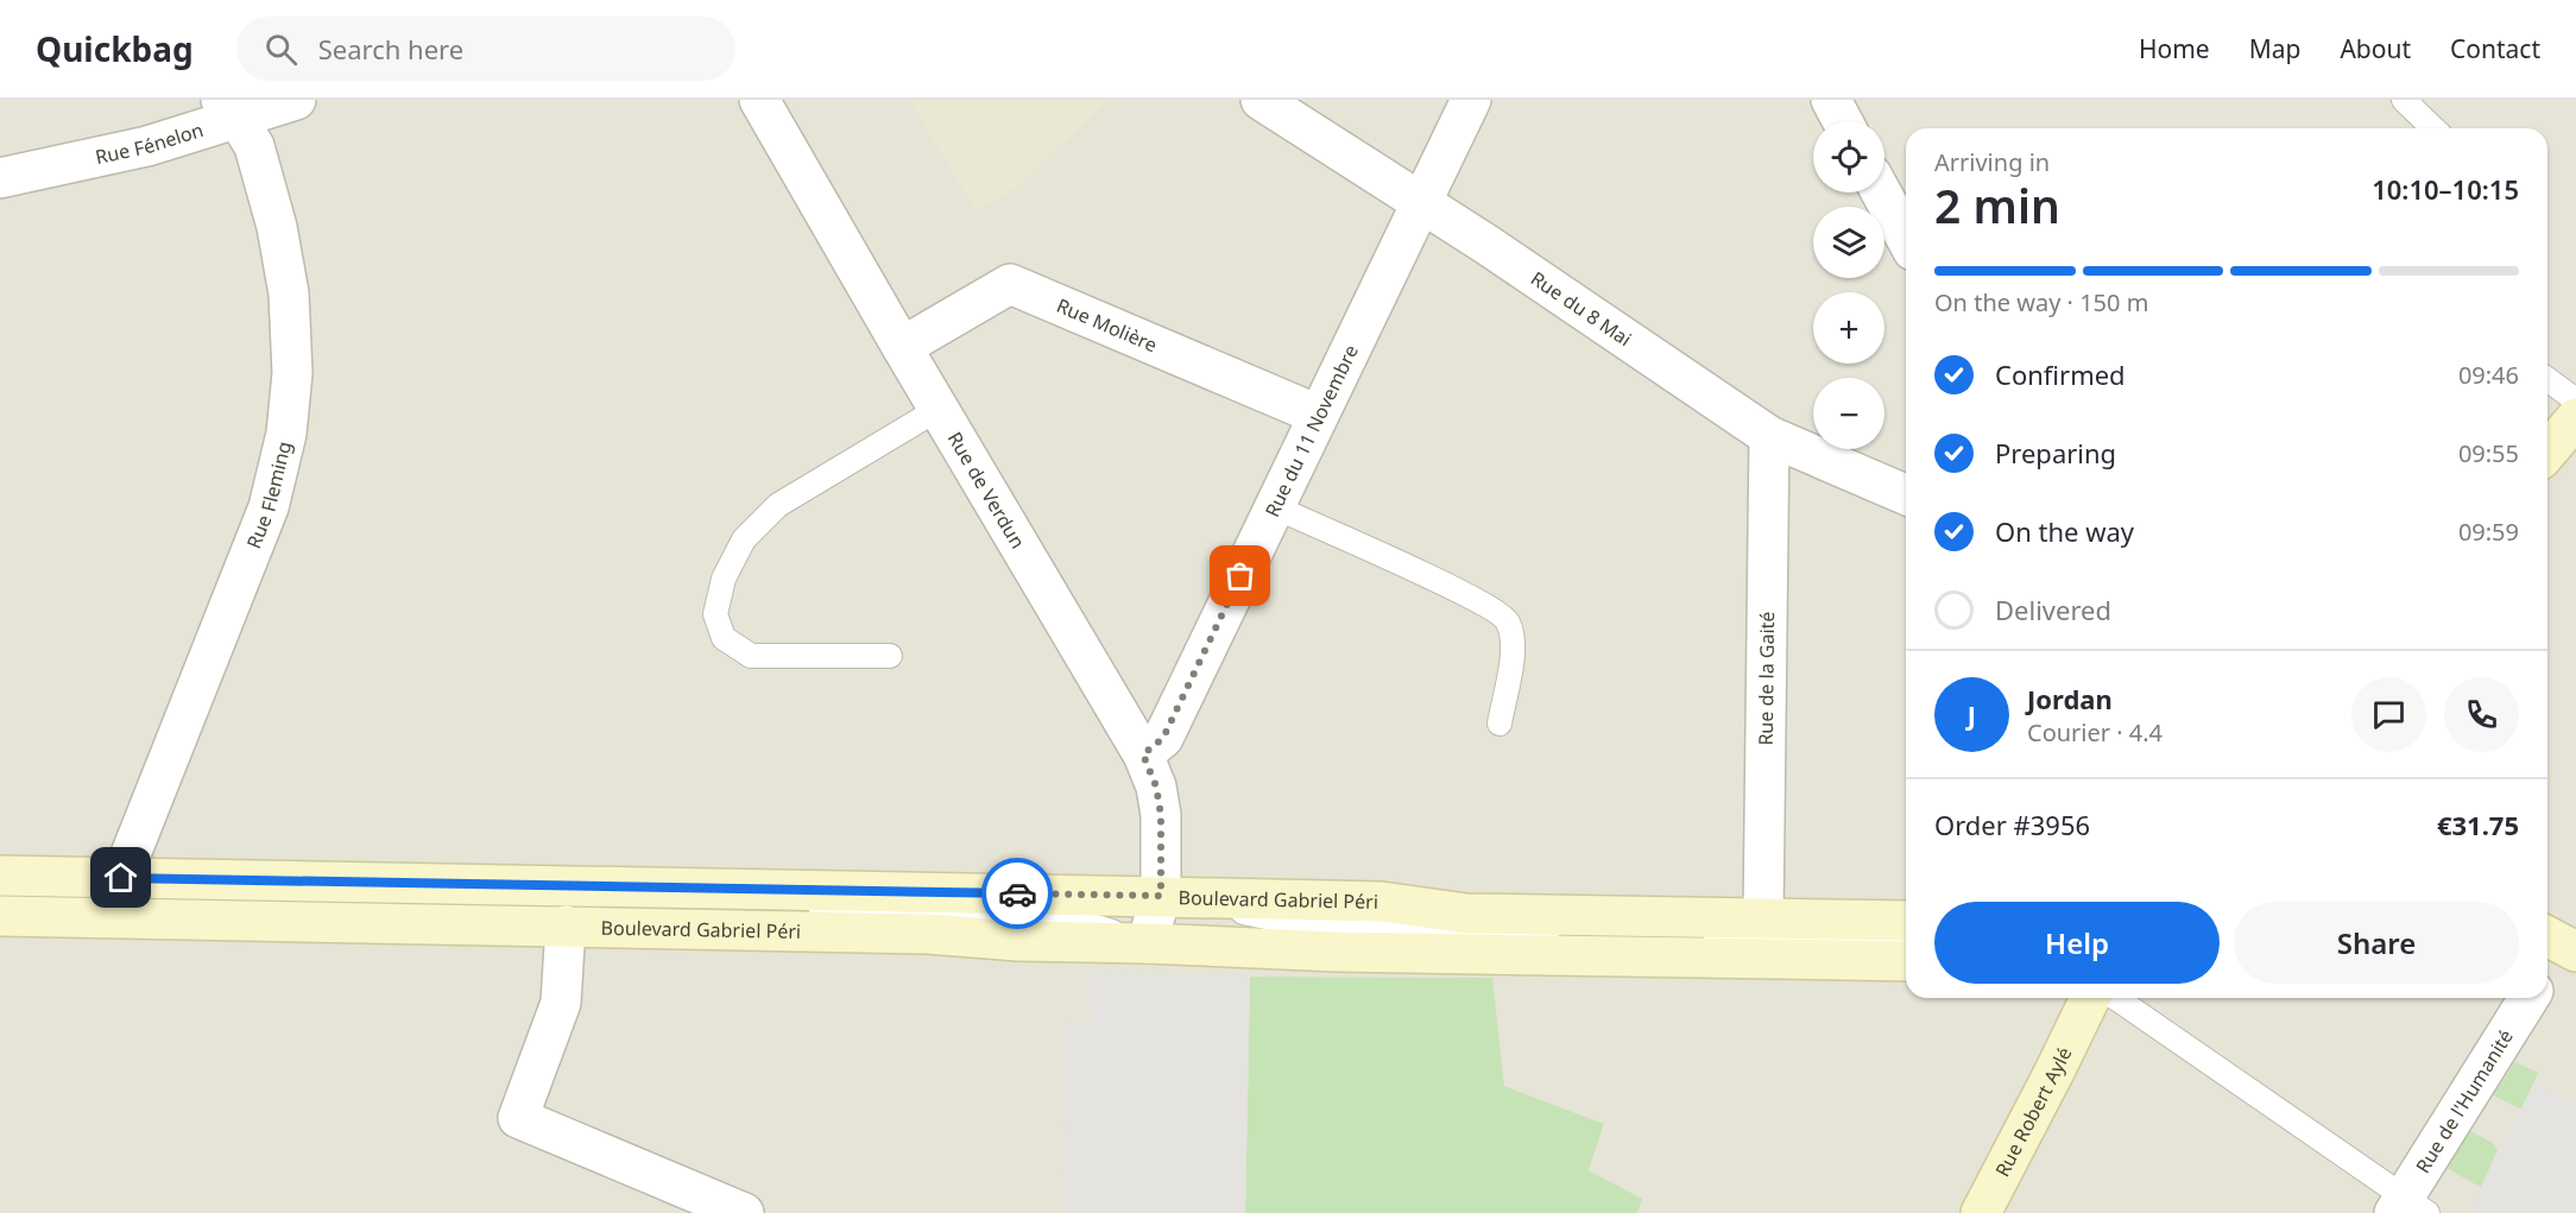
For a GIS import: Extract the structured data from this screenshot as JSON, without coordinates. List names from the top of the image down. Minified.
{"streets":{"main road":["Boulevard Gabriel Péri","Rue Robert Aylé"],"street":["Rue Fénelon","Rue du 8 Mai","Rue Molière","Rue du 11 Novembre","Rue de Verdun","Rue Fleming","Rue de la Gaité","Rue de l'Humanité"]},"crossings":[["Rue Fénelon","Rue Fleming"],["Rue du 8 Mai","Rue du 11 Novembre"],["Rue du 8 Mai","Rue de la Gaité"],["Rue Molière","Rue du 11 Novembre"],["Rue Molière","Rue de Verdun"],["Rue du 11 Novembre","Rue de Verdun"],["Rue de Verdun","Boulevard Gabriel Péri"],["Rue Fleming","Boulevard Gabriel Péri"],["Rue de la Gaité","Boulevard Gabriel Péri"]],"page":{"header":"Quickbag","search":"Search here","nav":["Home","Map","About","Contact"],"map_buttons":["+","−"],"heading":["2 min","Arriving in","10:10–10:15"],"panel":["Jordan","Courier · 4.4","Order #3956","€31.75"],"bar":"On the way · 150 m","list":[["Confirmed","09:46"],["Preparing","09:55"],["On the way","09:59"],"Delivered"],"round":"J","buttons":["Help","Share"]}}
